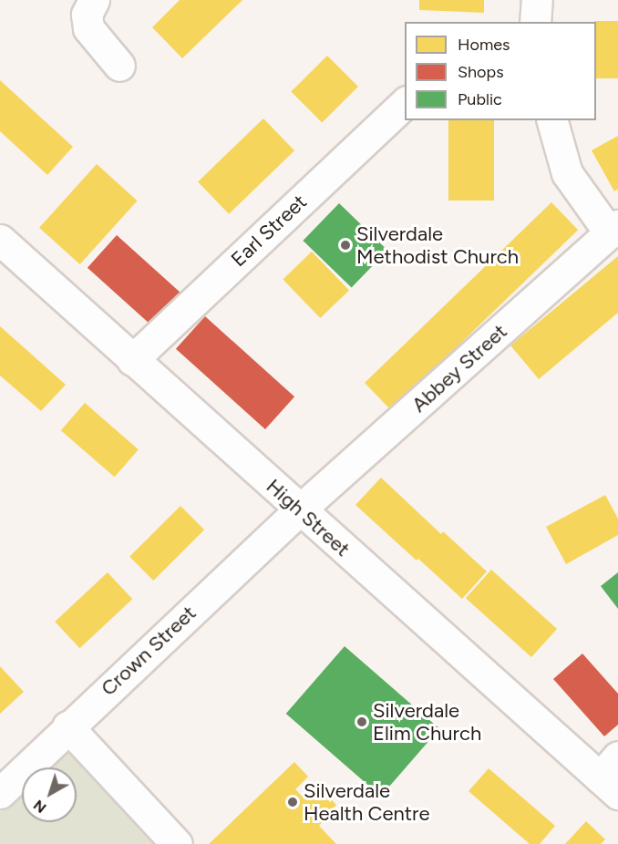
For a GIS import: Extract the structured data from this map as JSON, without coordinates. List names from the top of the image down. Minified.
{"streets":{"street":["Earl Street","Abbey Street","High Street","Crown Street"]},"crossings":[["Earl Street","High Street"],["Abbey Street","High Street"],["Abbey Street","Crown Street"],["High Street","Crown Street"]],"places":["Silverdale Methodist Church","Silverdale Elim Church","Silverdale Health Centre"],"legend":["Homes","Shops","Public"],"north":"bottom left"}
